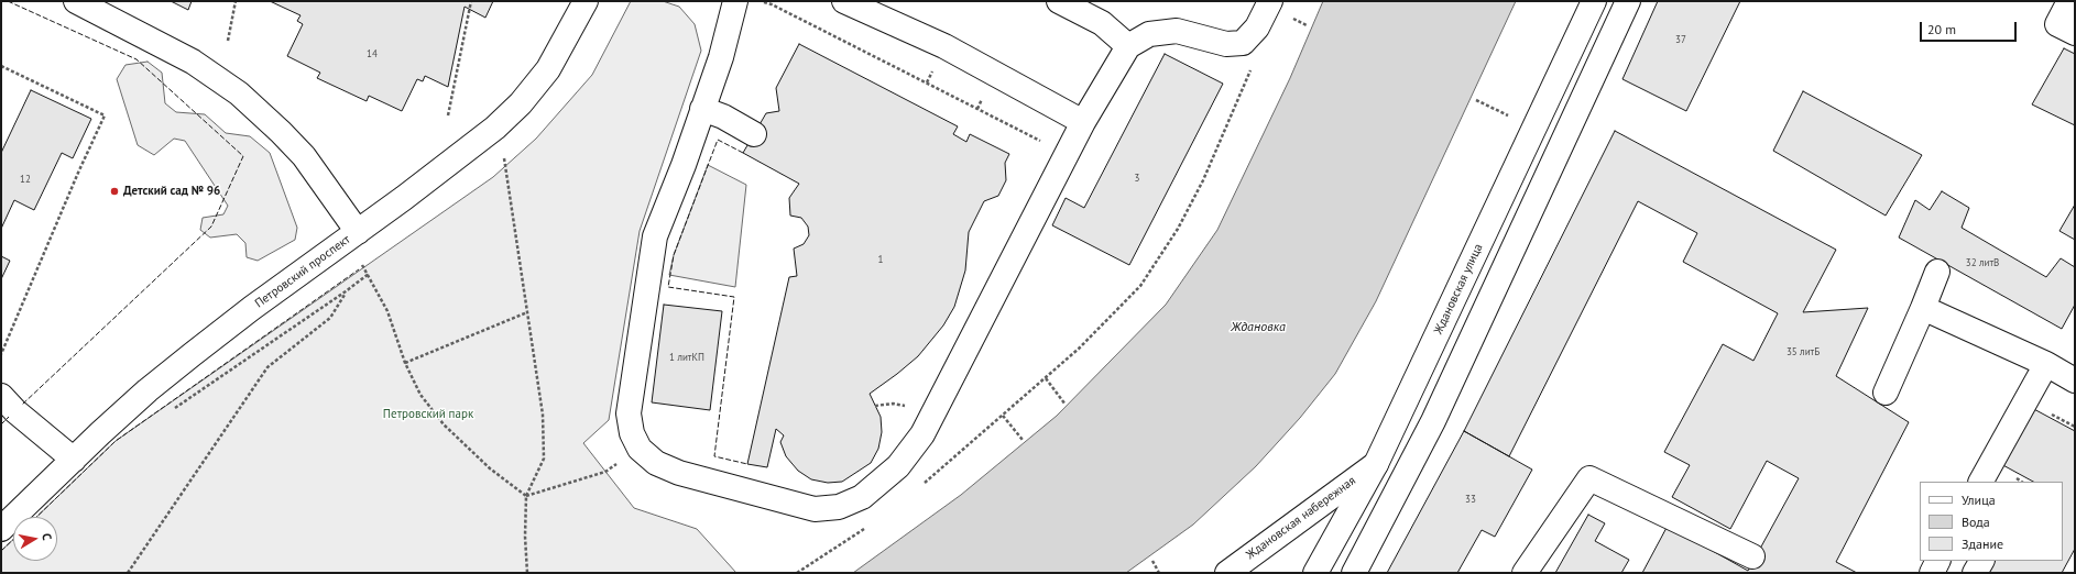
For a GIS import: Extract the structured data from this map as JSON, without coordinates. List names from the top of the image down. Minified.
{"streets":{"main road":["Петровский проспект","Ждановская улица","Ждановская набережная"]},"crossings":[["Ждановская улица","Ждановская набережная"]],"water":["Ждановка"],"parks":["Петровский парк"],"places":["Детский сад № 96"],"house_numbers":["37","14","3","12","1","32 литВ","35 литБ","1 литКП","33"],"legend":["Улица","Вода","Здание"],"scale_bar":"20 m","north":"right"}
